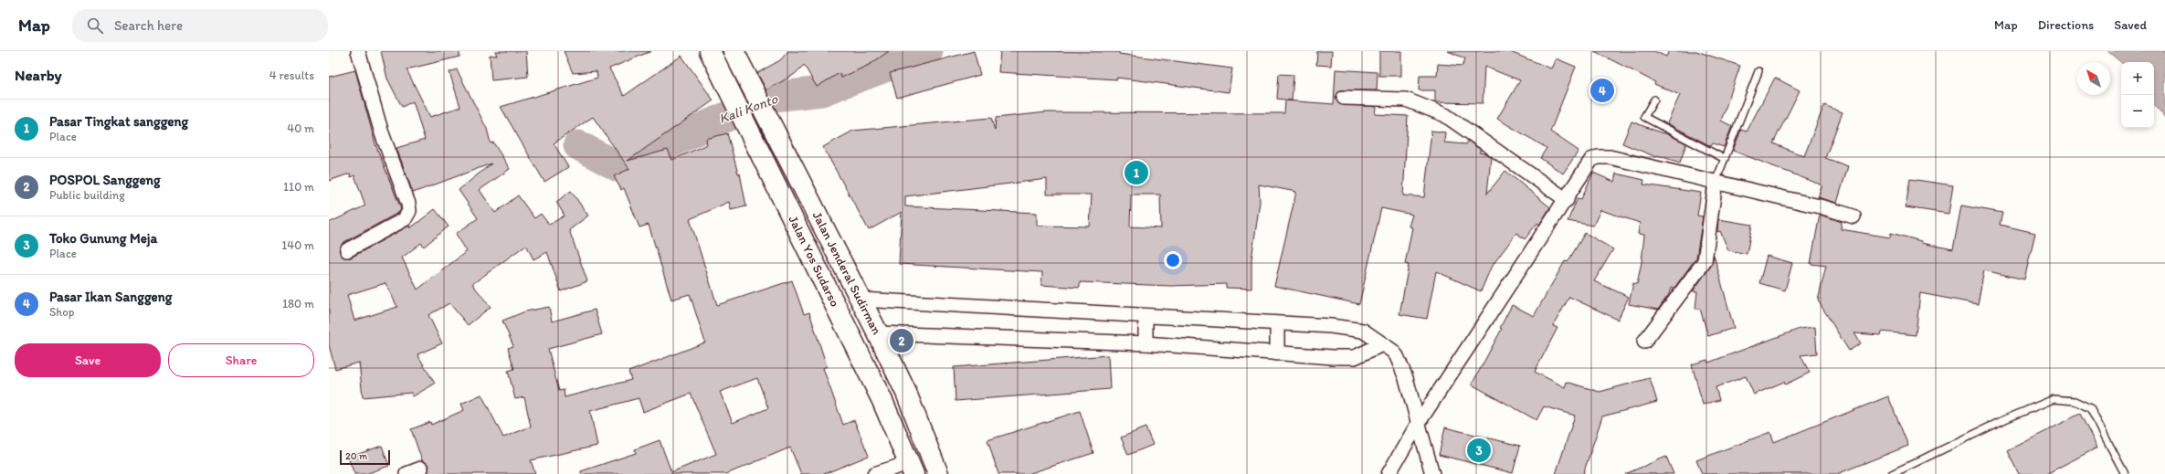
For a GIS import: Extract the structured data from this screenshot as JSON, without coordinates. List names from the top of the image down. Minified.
{"streets":{"highway":["Jalan Yos Sudarso","Jalan Jenderal Sudirman"]},"water":["Kali Konto"],"scale_bar":"20 m","north":"top left","page":{"header":"Map","search":"Search here","nav":["Map","Directions","Saved"],"heading":["Nearby","4 results"],"map_buttons":["+","−"],"pins":["4","1","2","3"],"list":[{"mark":"1","name":"Pasar Tingkat sanggeng","note":"Place","value":"40 m"},{"mark":"2","name":"POSPOL Sanggeng","note":"Public building","value":"110 m"},{"mark":"3","name":"Toko Gunung Meja","note":"Place","value":"140 m"},{"mark":"4","name":"Pasar Ikan Sanggeng","note":"Shop","value":"180 m"}],"buttons":["Save","Share"],"scale":"20 m"}}
